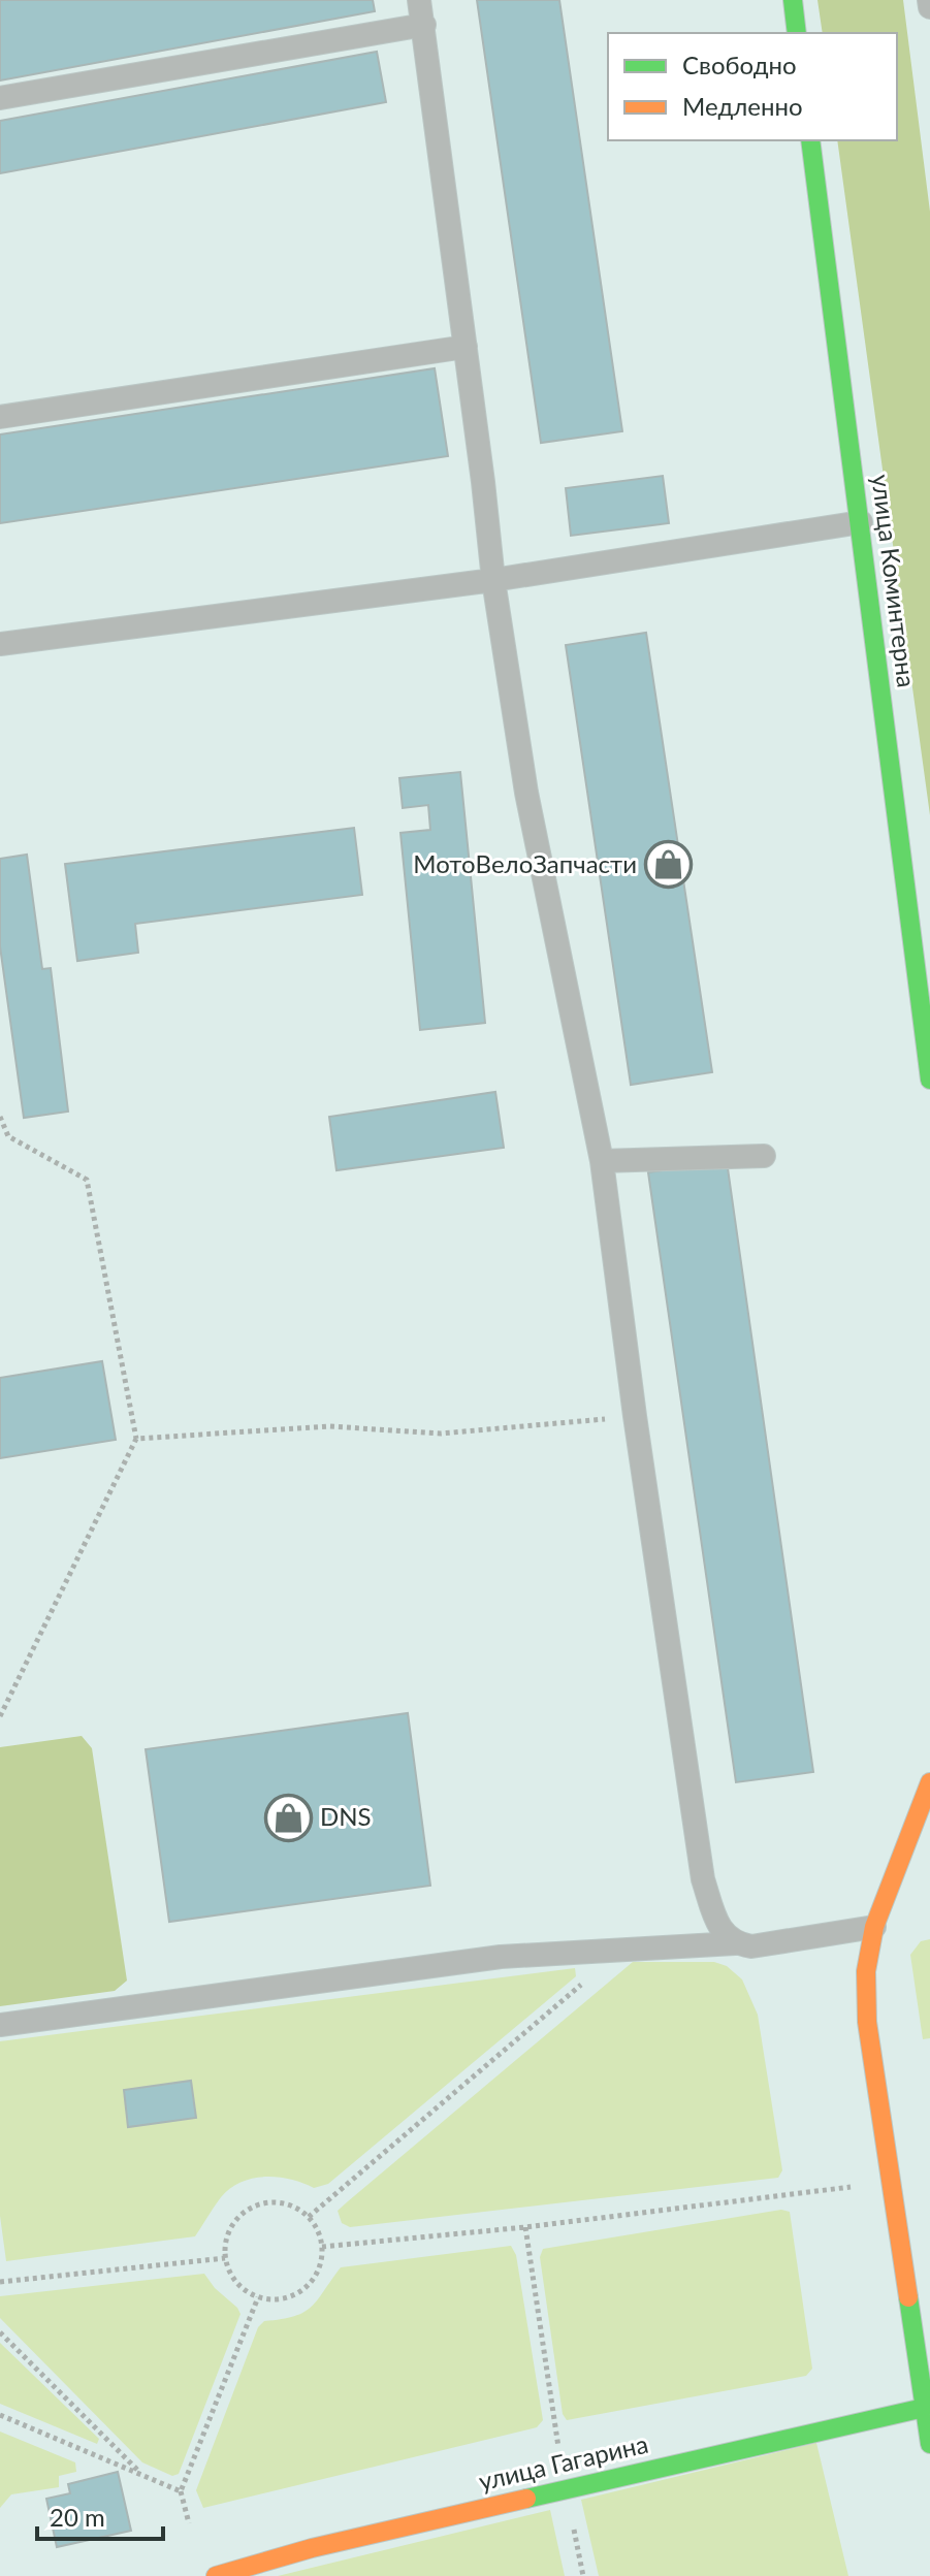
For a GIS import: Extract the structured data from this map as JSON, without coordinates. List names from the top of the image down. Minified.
{"streets":{"street":["улица Коминтерна","улица Гагарина"]},"places":{"shop":["МотоВелоЗапчасти","DNS"]},"legend":["Свободно","Медленно"],"scale_bar":"20 m"}
